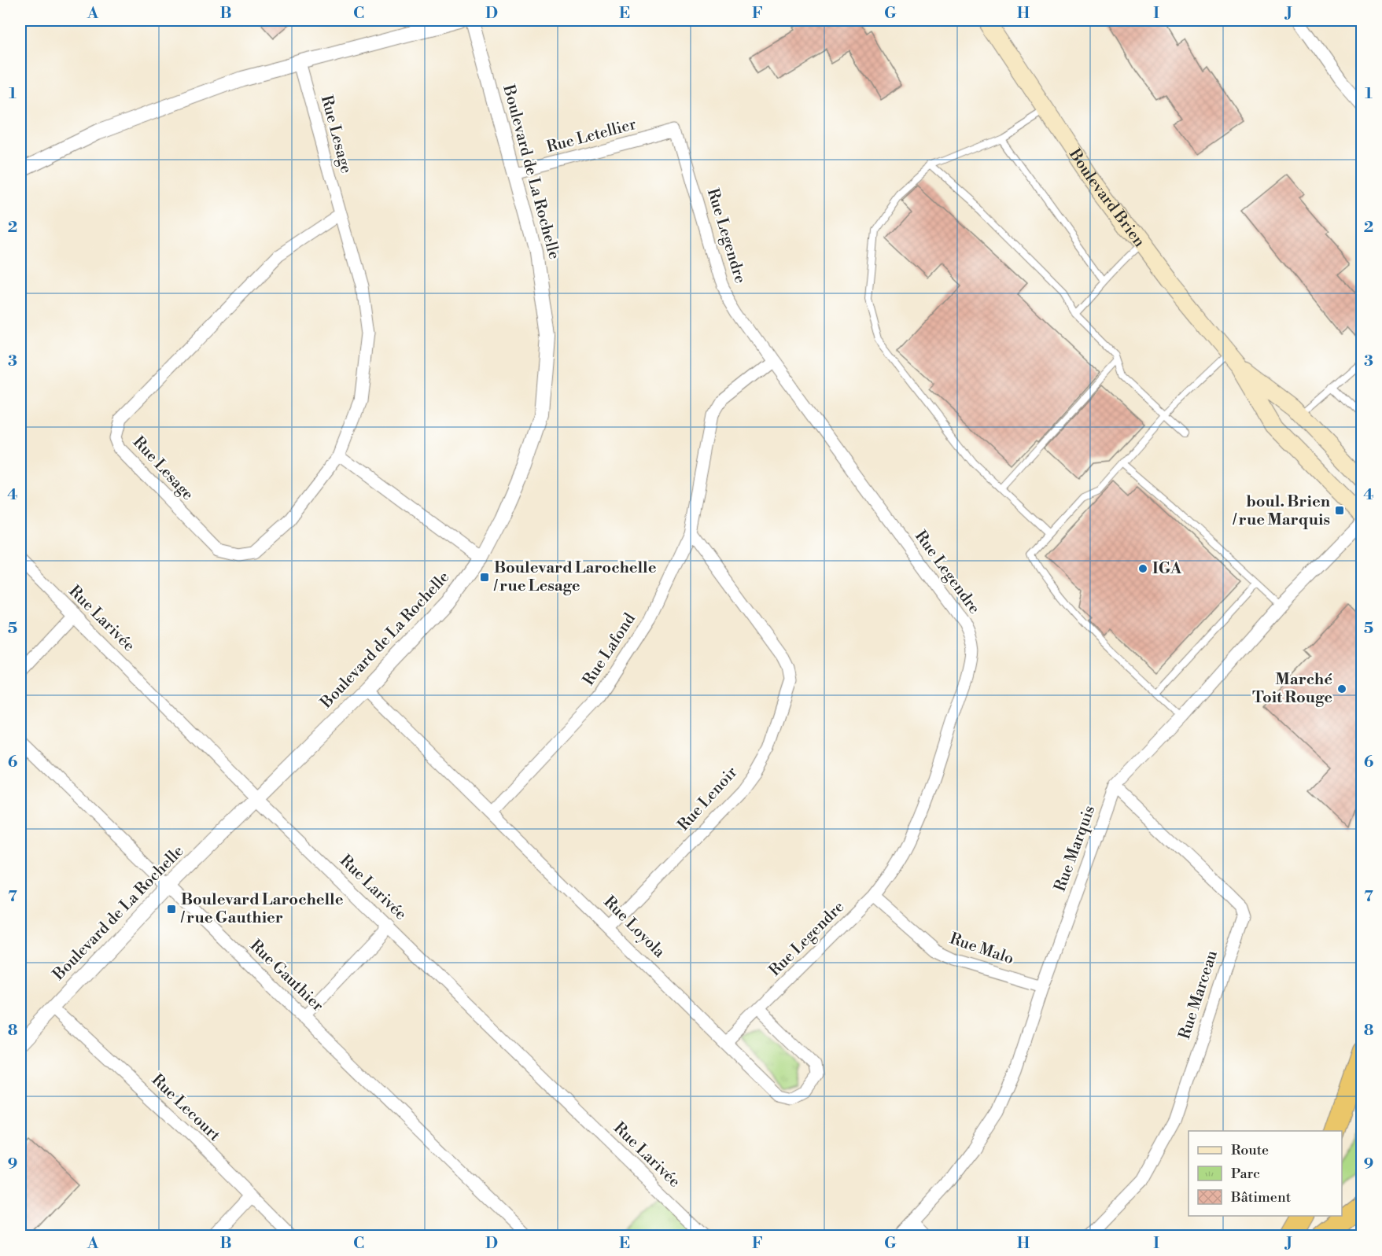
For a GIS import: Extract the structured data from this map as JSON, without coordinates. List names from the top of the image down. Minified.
{"streets":{"main road":["Boulevard Brien"],"street":["Rue Lesage","Rue Letellier","Boulevard de La Rochelle","Rue Legendre","Rue Larivée","Rue Lafond","Rue Lenoir","Rue Marquis","Rue Loyola","Rue Malo","Rue Gauthier","Rue Marceau","Rue Lecourt"]},"crossings":[["Rue Letellier","Boulevard de La Rochelle"],["Rue Letellier","Rue Legendre"],["Boulevard de La Rochelle","Rue Larivée"],["Boulevard de La Rochelle","Rue Loyola"],["Boulevard de La Rochelle","Rue Gauthier"],["Boulevard de La Rochelle","Rue Lecourt"],["Rue Legendre","Rue Lafond"],["Rue Legendre","Rue Loyola"],["Rue Legendre","Rue Malo"],["Rue Lafond","Rue Lenoir"],["Rue Lafond","Rue Loyola"],["Rue Lenoir","Rue Loyola"],["Rue Marquis","Rue Malo"],["Rue Marquis","Rue Marceau"]],"places":{"transit":["boul. Brien / rue Marquis","Boulevard Larochelle / rue Lesage","Boulevard Larochelle / rue Gauthier"],"other":["IGA","Marché Toit Rouge"]},"legend":["Route","Parc","Bâtiment"],"grid":{"columns":["A","B","C","D","E","F","G","H","I","J"],"rows":["1","2","3","4","5","6","7","8","9"]}}
